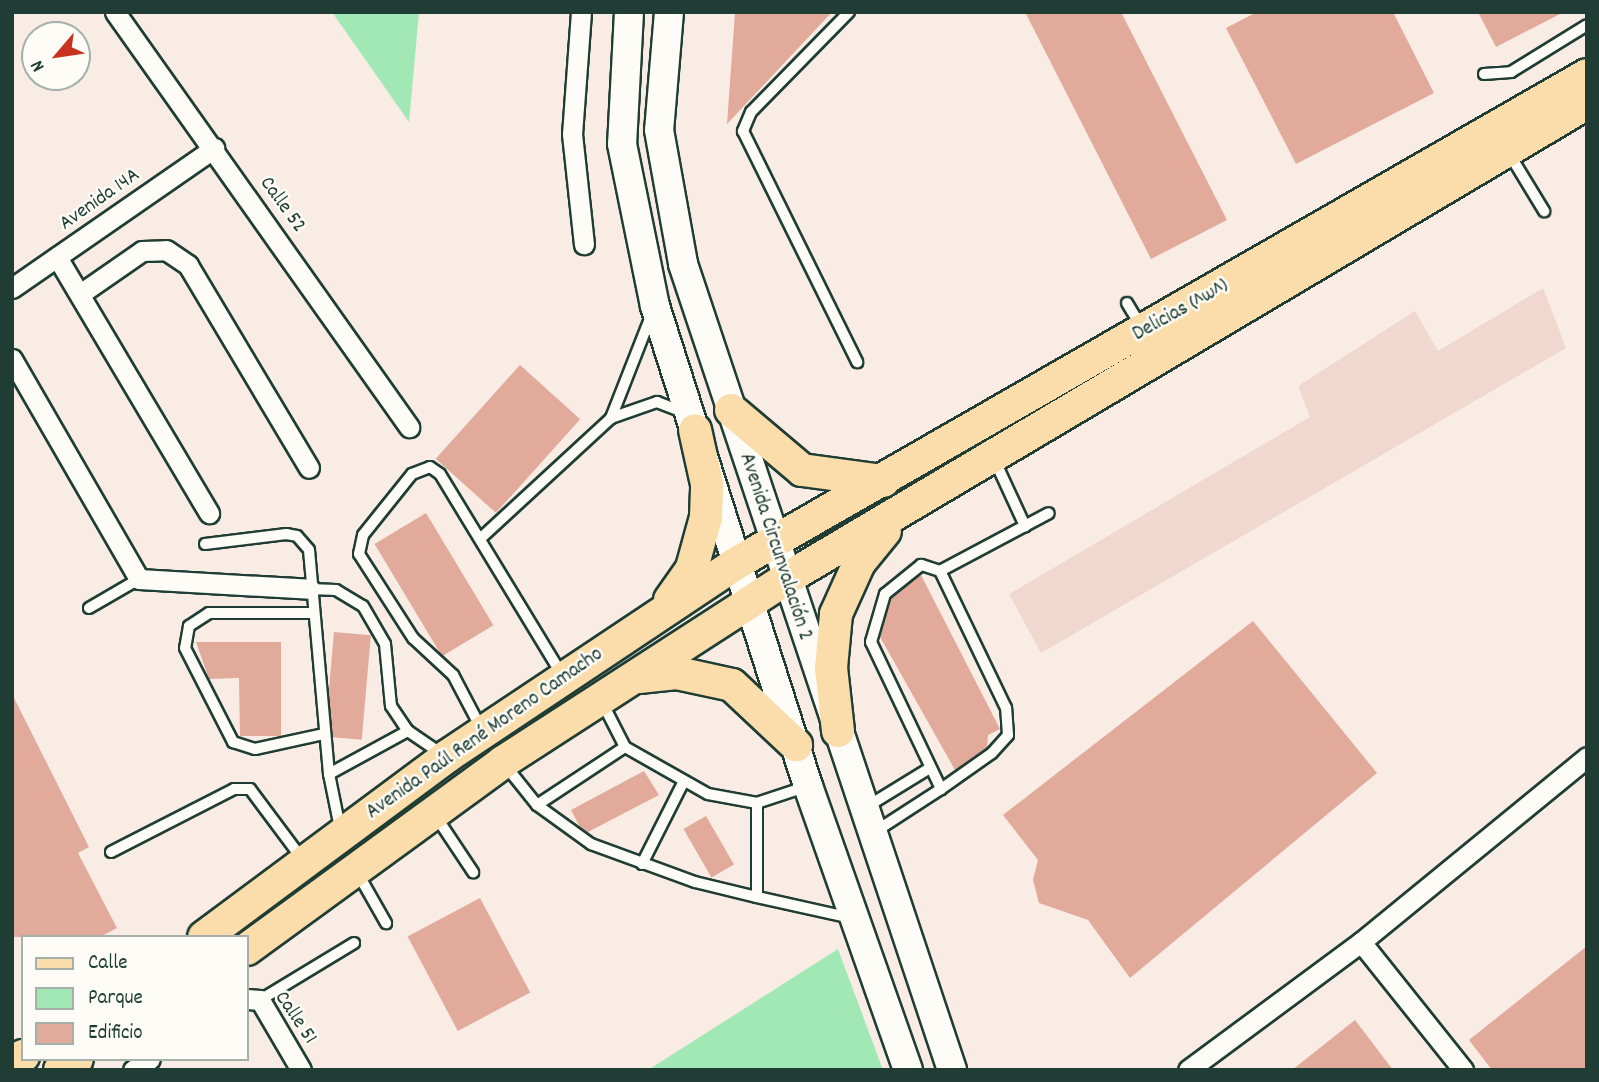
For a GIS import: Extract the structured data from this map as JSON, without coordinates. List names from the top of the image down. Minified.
{"streets":{"main road":["Delicias (^w^)","Avenida Circunvalación 2","Avenida Paúl René Moreno Camacho"],"street":["Avenida 14A","Calle 52","Calle 51"]},"crossings":[["Avenida 14A","Calle 52"],["Delicias (^w^)","Avenida Circunvalación 2"],["Delicias (^w^)","Avenida Paúl René Moreno Camacho"],["Avenida Circunvalación 2","Avenida Paúl René Moreno Camacho"]],"legend":["Calle","Parque","Edificio"],"north":"bottom left"}
